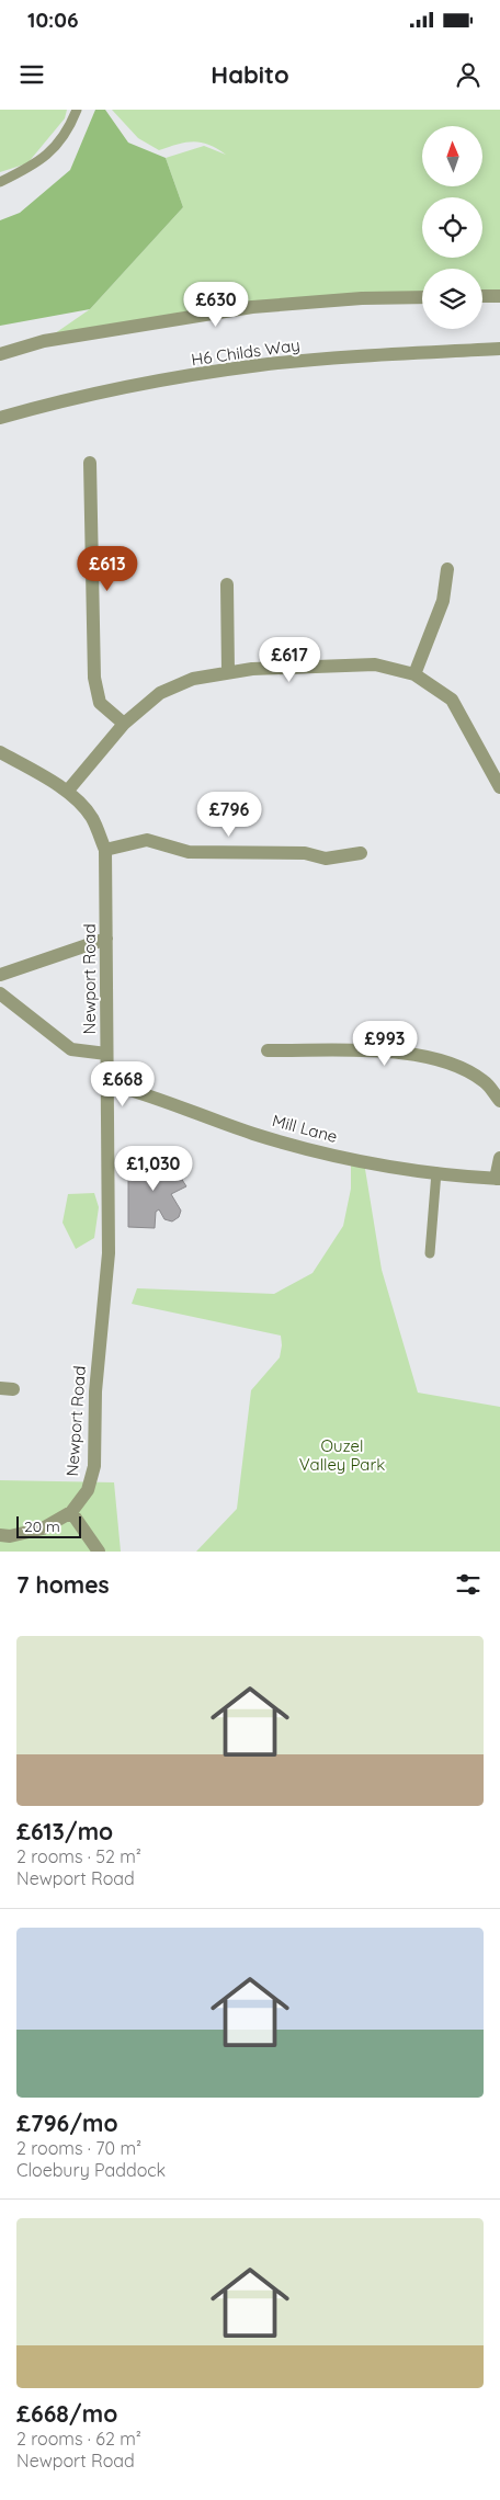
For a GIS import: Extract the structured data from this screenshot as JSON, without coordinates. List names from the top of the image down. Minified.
{"streets":{"street":["H6 Childs Way","Newport Road","Mill Lane"]},"crossings":[["Newport Road","Mill Lane"]],"parks":["Ouzel Valley Park"],"scale_bar":"20 m","north":"top","page":{"status":"10:06","header":"Habito","price":["£630","£613","£617","£796","£993","£668","£1,030"],"scale":"20 m","heading":"7 homes","list":[{"name":"£613/mo","note":"2 rooms · 52 m² · Newport Road"},{"name":"£796/mo","note":"2 rooms · 70 m² · Cloebury Paddock"},{"name":"£668/mo","note":"2 rooms · 62 m² · Newport Road"}]}}
